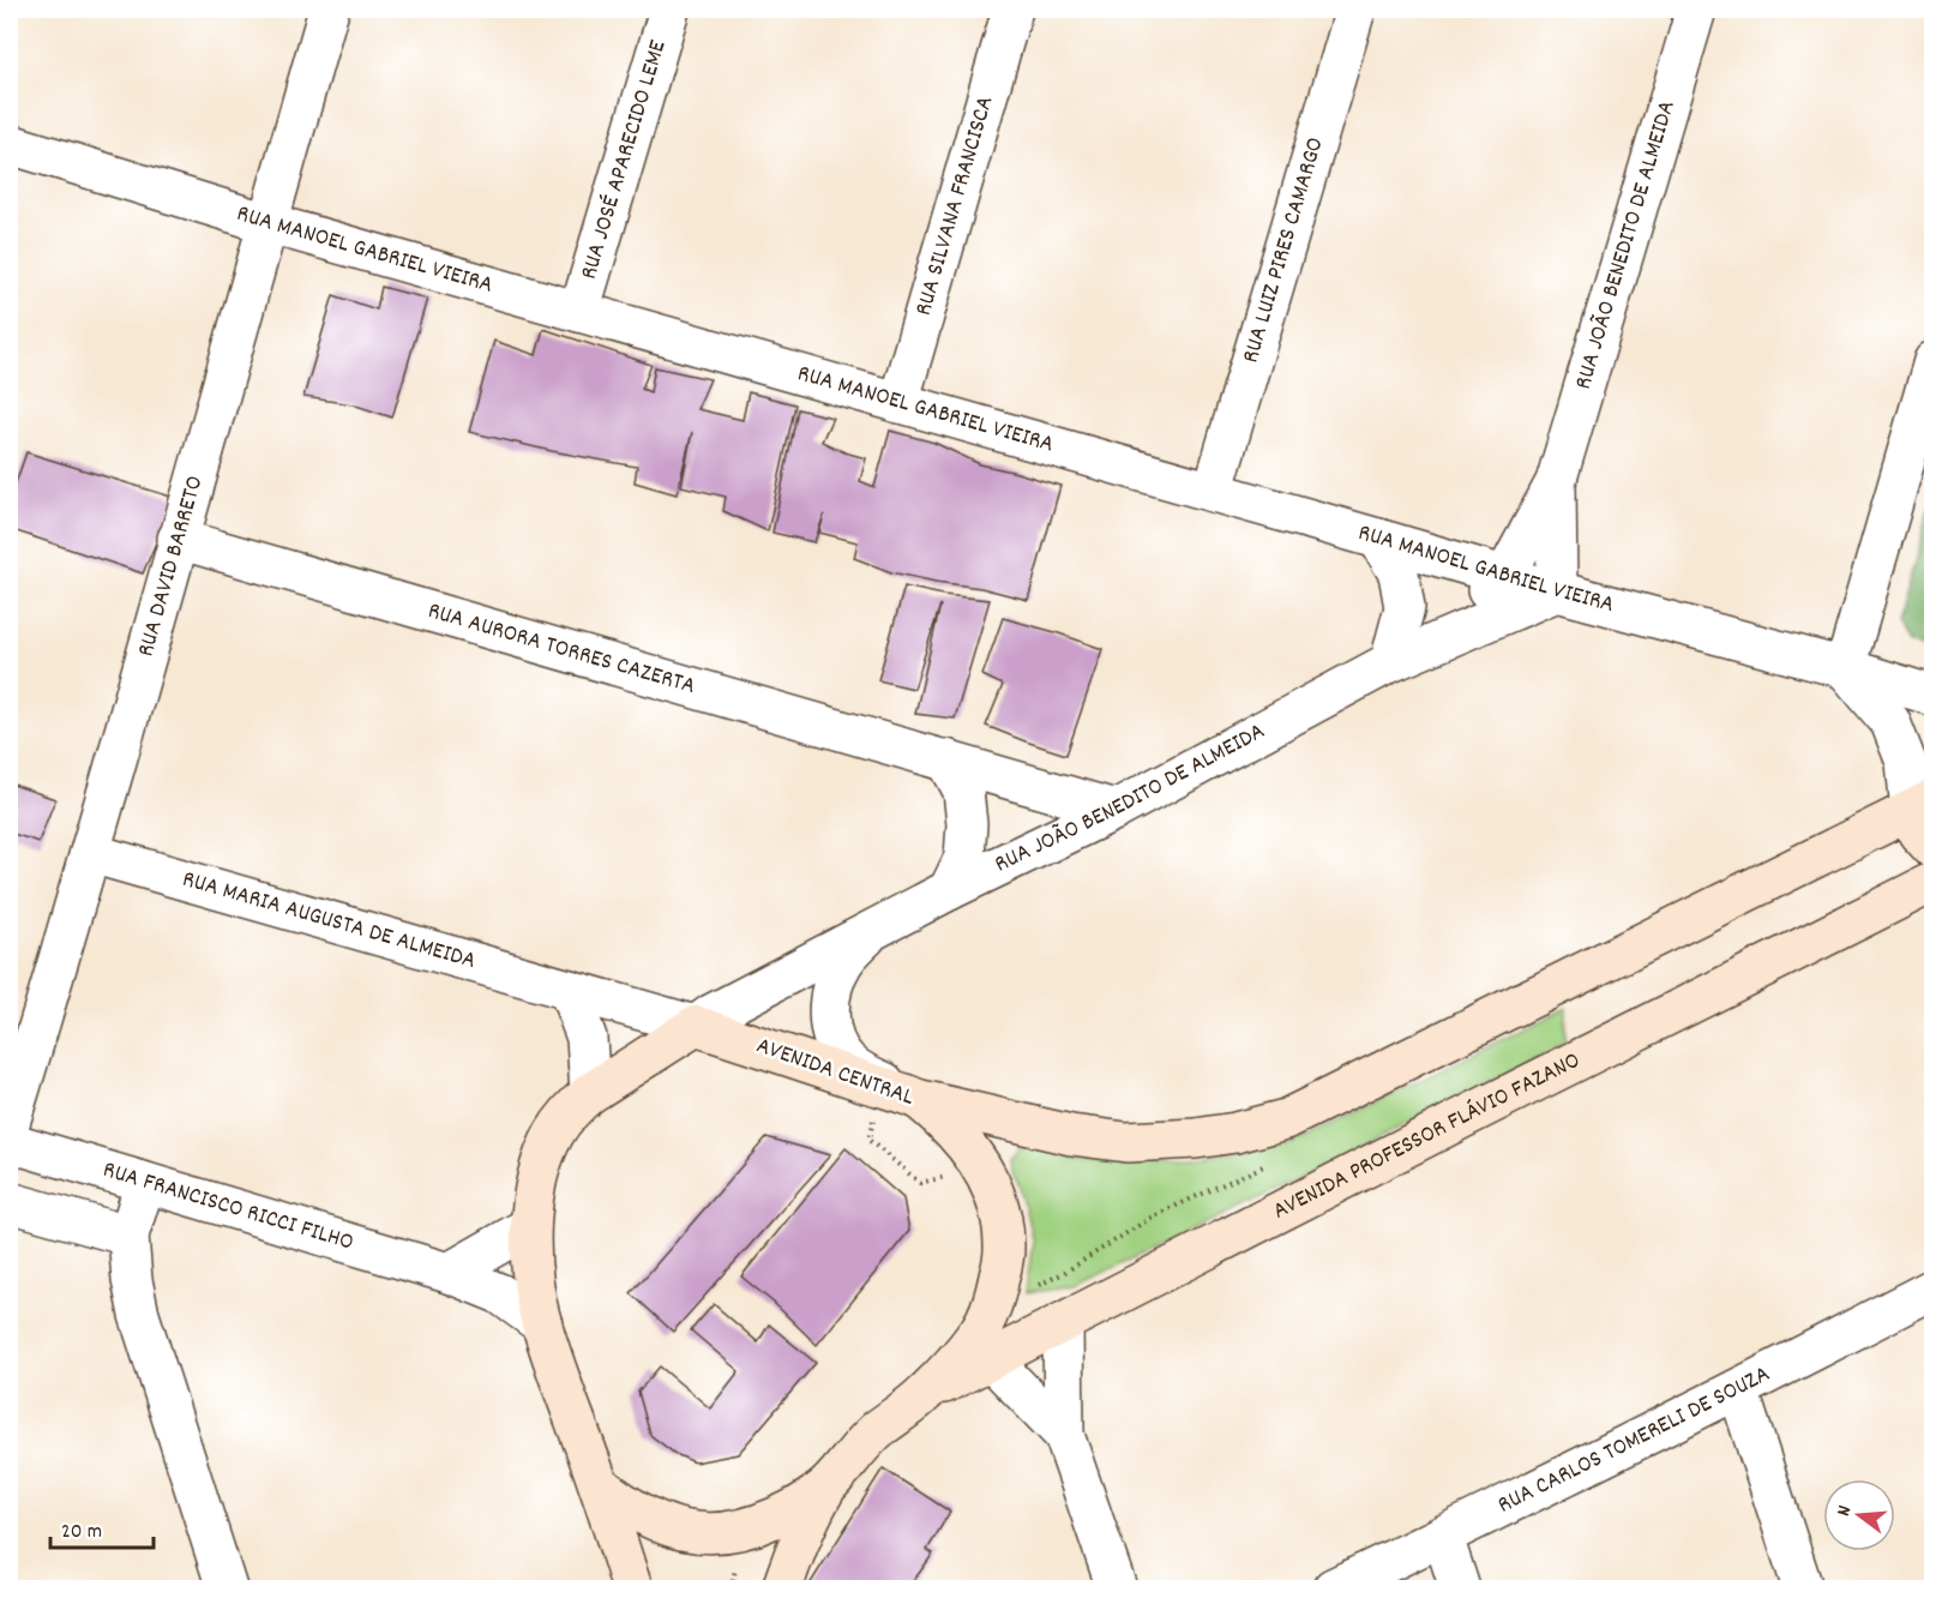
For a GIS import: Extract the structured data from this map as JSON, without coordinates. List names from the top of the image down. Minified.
{"streets":{"street":["RUA JOSÉ APARECIDO LEME","RUA SILVANA FRANCISCA","RUA JOÃO BENEDITO DE ALMEIDA","RUA MANOEL GABRIEL VIEIRA","RUA LUIZ PIRES CAMARGO","RUA DAVID BARRETO","RUA AURORA TORRES CAZERTA","RUA MARIA AUGUSTA DE ALMEIDA","AVENIDA CENTRAL","AVENIDA PROFESSOR FLÁVIO FAZANO","RUA FRANCISCO RICCI FILHO","RUA CARLOS TOMERELI DE SOUZA"]},"crossings":[["RUA JOSÉ APARECIDO LEME","RUA MANOEL GABRIEL VIEIRA"],["RUA SILVANA FRANCISCA","RUA MANOEL GABRIEL VIEIRA"],["RUA JOÃO BENEDITO DE ALMEIDA","RUA MANOEL GABRIEL VIEIRA"],["RUA JOÃO BENEDITO DE ALMEIDA","RUA AURORA TORRES CAZERTA"],["RUA JOÃO BENEDITO DE ALMEIDA","RUA MARIA AUGUSTA DE ALMEIDA"],["RUA JOÃO BENEDITO DE ALMEIDA","AVENIDA CENTRAL"],["RUA MANOEL GABRIEL VIEIRA","RUA LUIZ PIRES CAMARGO"],["RUA MANOEL GABRIEL VIEIRA","RUA DAVID BARRETO"],["RUA DAVID BARRETO","RUA AURORA TORRES CAZERTA"],["RUA DAVID BARRETO","RUA MARIA AUGUSTA DE ALMEIDA"],["RUA MARIA AUGUSTA DE ALMEIDA","AVENIDA CENTRAL"],["AVENIDA CENTRAL","AVENIDA PROFESSOR FLÁVIO FAZANO"]],"scale_bar":"20 m","north":"left"}
